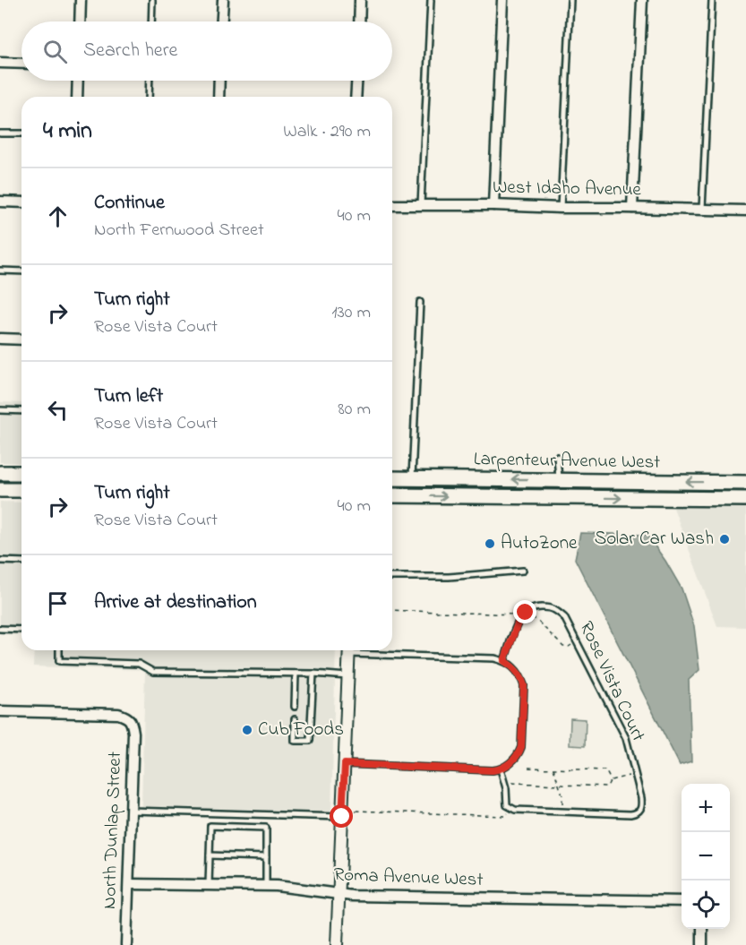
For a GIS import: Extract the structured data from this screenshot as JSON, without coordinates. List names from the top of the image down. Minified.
{"streets":{"main road":["Larpenteur Avenue West"],"street":["West Idaho Avenue","North Dunlap Street","Roma Avenue West"],"lane":["Rose Vista Court"]},"crossings":[["North Dunlap Street","Roma Avenue West"]],"places":["Solar Car Wash","AutoZone","Cub Foods"],"page":{"search":"Search here","heading":["4 min","Walk · 290 m"],"list":[["Continue","North Fernwood Street","40 m"],["Turn right","Rose Vista Court","130 m"],["Turn left","Rose Vista Court","80 m"],["Turn right","Rose Vista Court","40 m"],"Arrive at destination"],"map_buttons":["+","−"]}}
